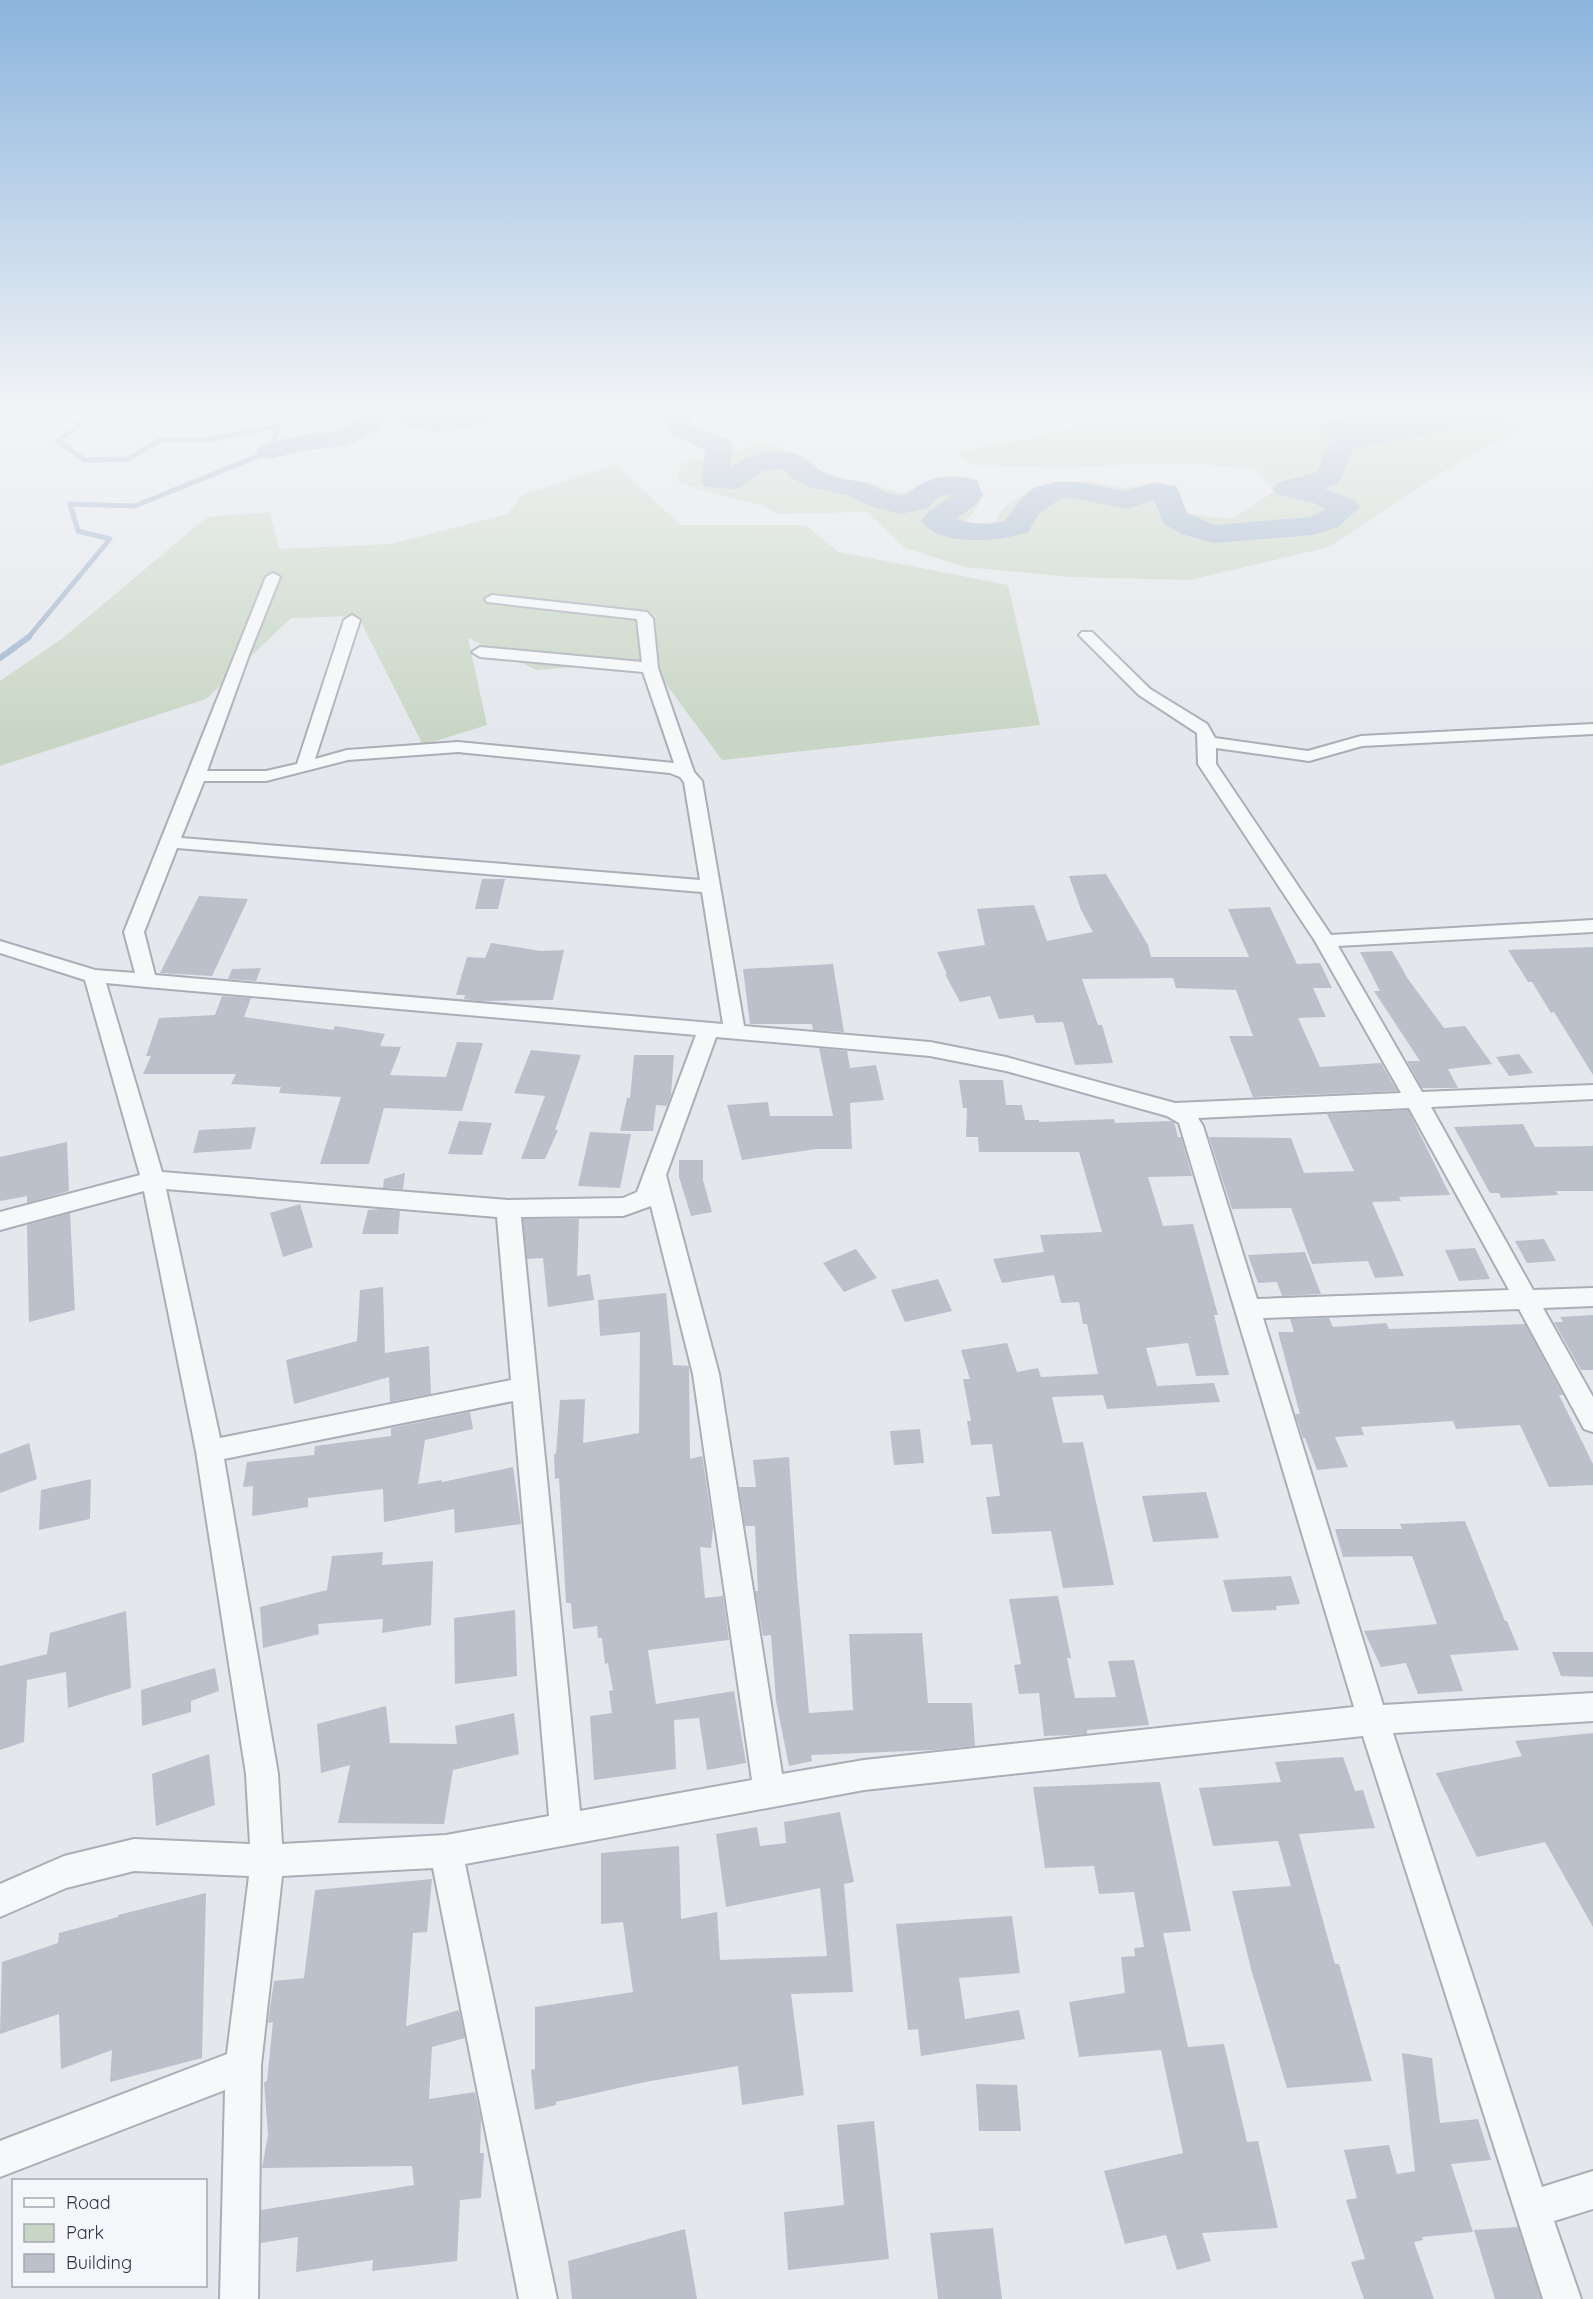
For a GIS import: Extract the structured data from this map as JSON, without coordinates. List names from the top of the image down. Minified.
{"legend":["Road","Park","Building"]}
